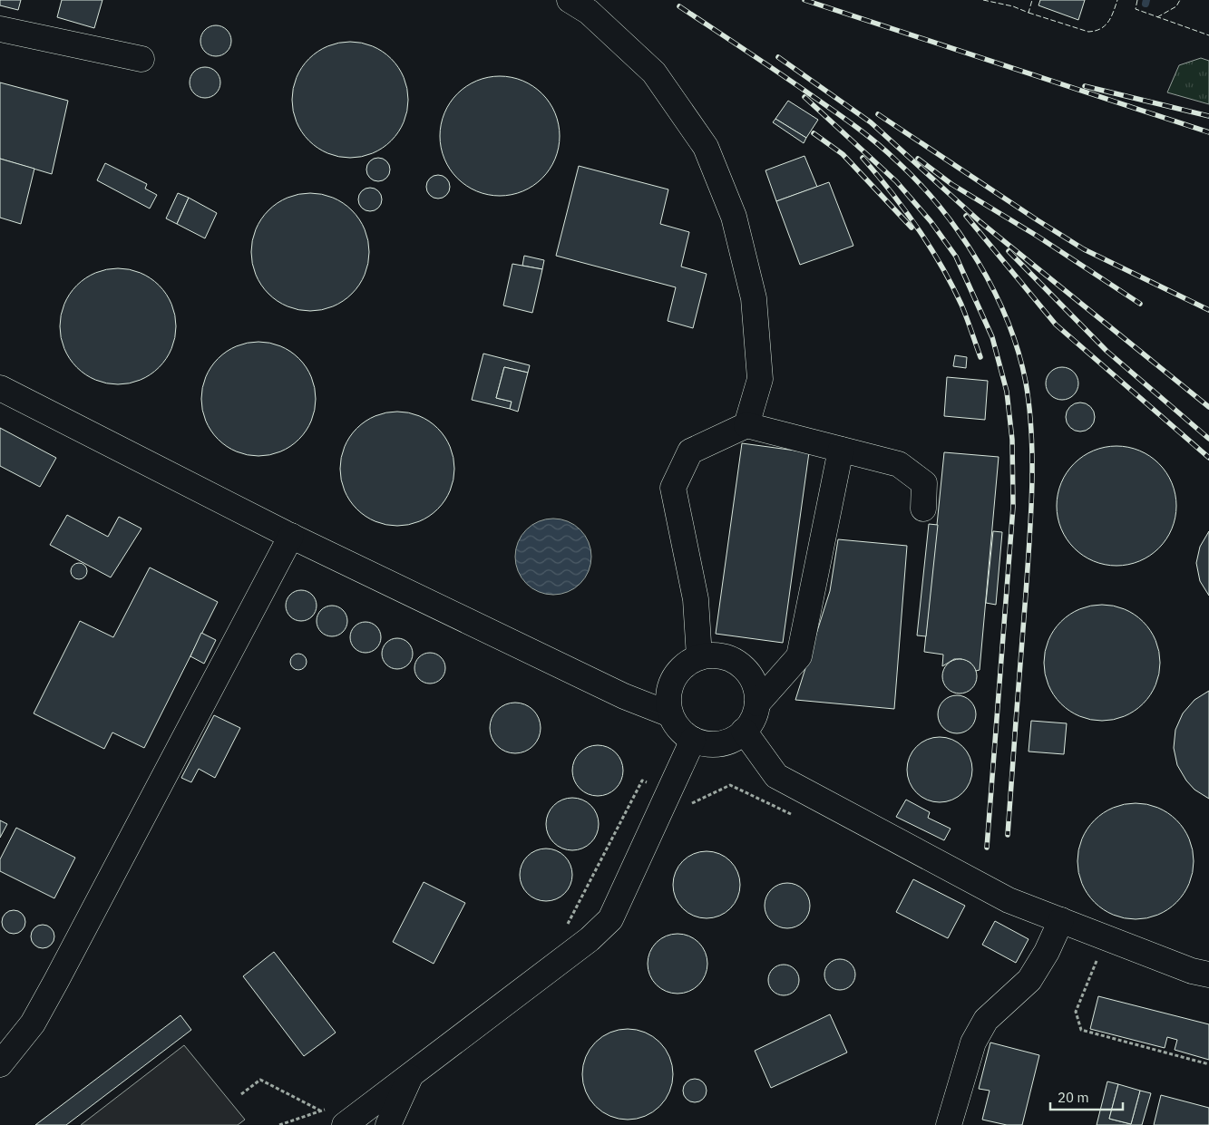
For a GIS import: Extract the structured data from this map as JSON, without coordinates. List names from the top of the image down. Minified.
{"scale_bar":"20 m"}
